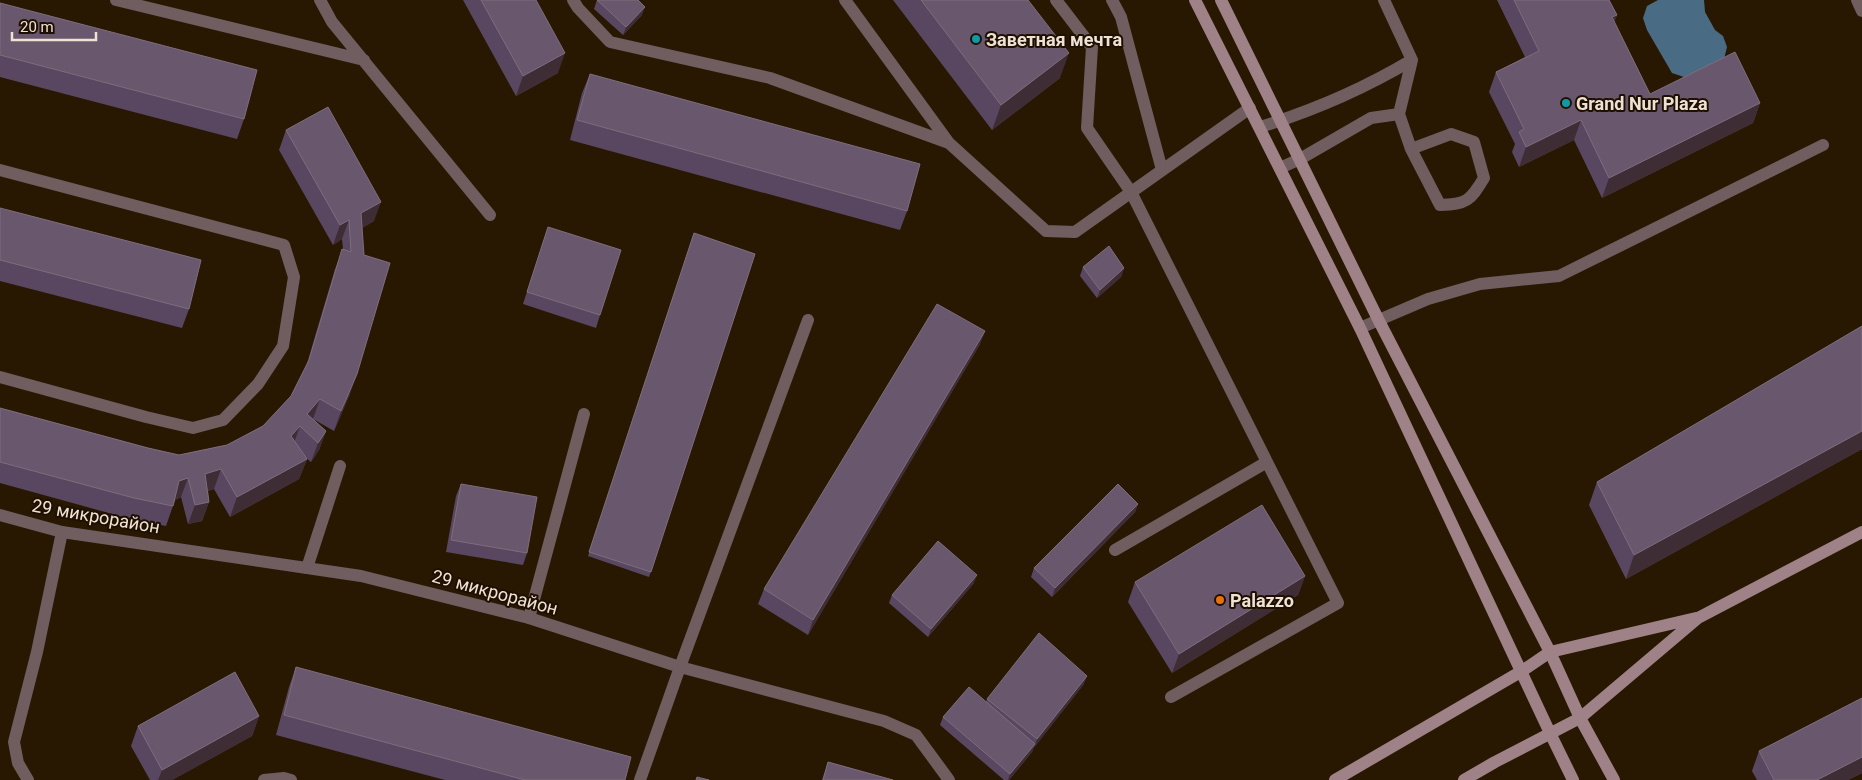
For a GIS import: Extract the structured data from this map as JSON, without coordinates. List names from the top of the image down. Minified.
{"streets":{"street":["29 микрорайон"]},"places":["Заветная мечта","Grand Nur Plaza","Palazzo"],"scale_bar":"20 m"}
